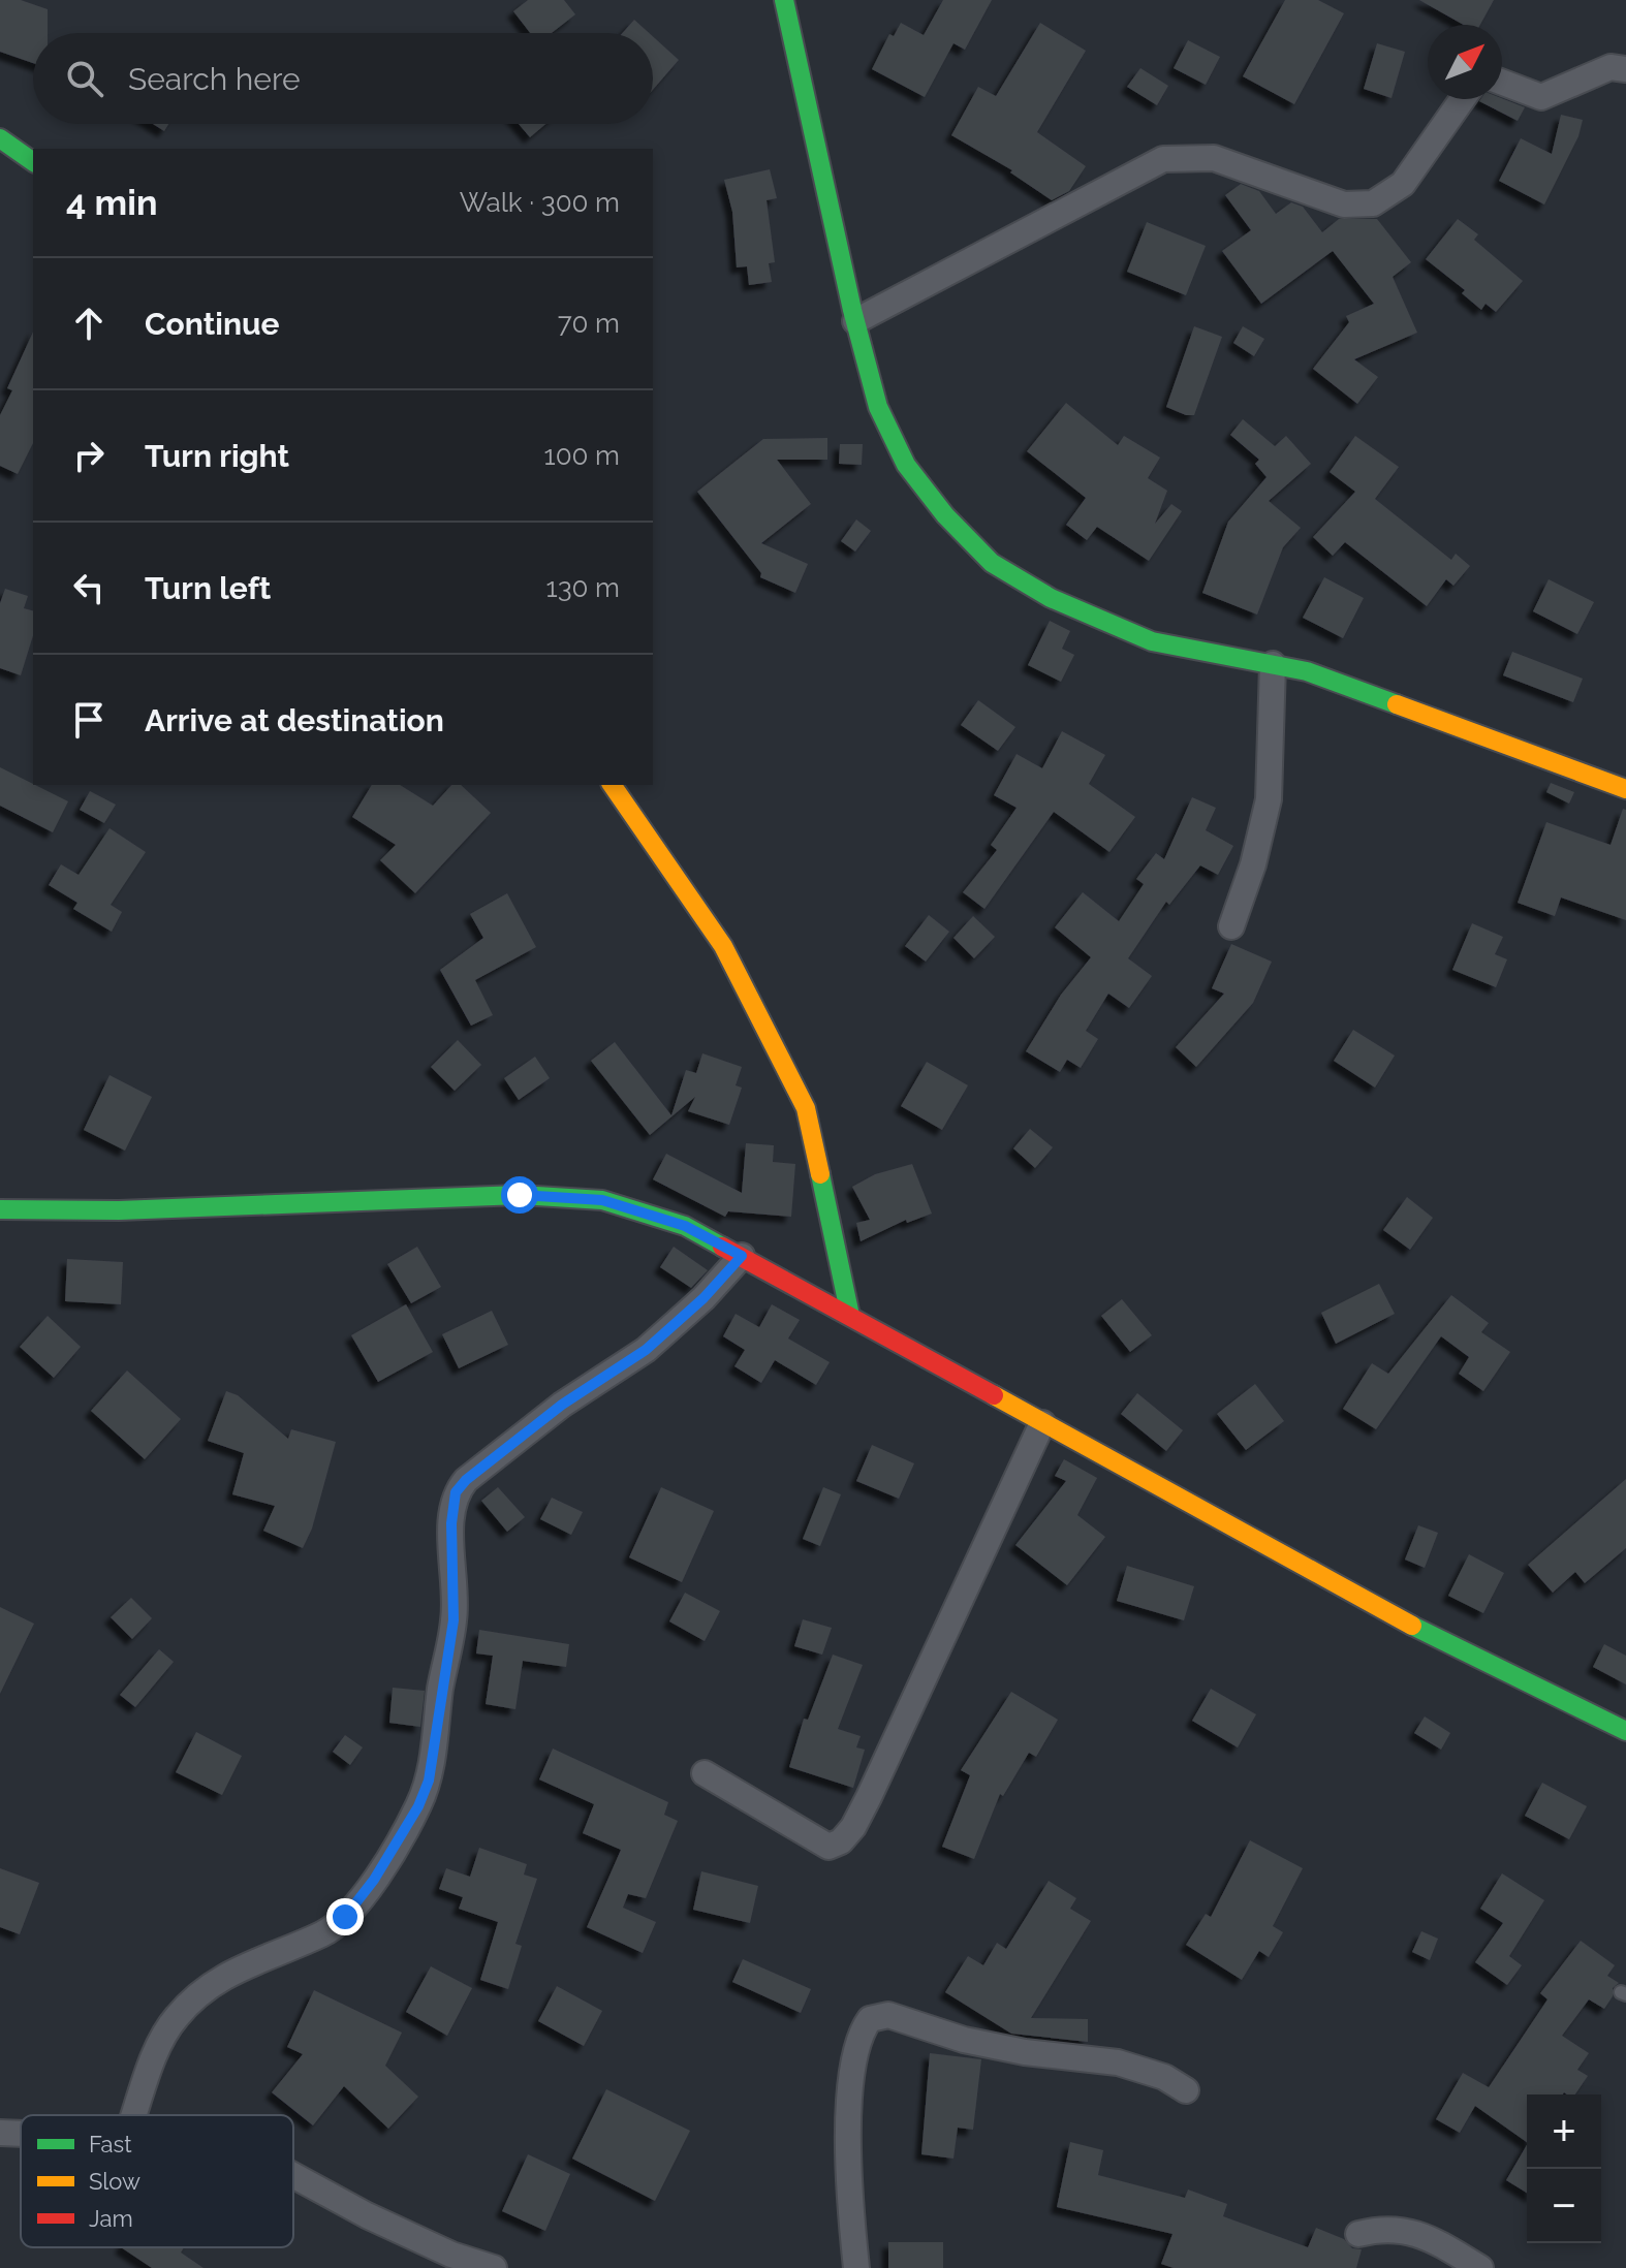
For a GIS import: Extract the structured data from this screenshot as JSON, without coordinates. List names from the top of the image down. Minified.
{"legend":["Fast","Slow","Jam"],"north":"top right","page":{"search":"Search here","heading":["4 min","Walk · 300 m"],"list":[["Continue","70 m"],["Turn right","100 m"],["Turn left","130 m"],"Arrive at destination"],"map_buttons":["+","−"]}}
